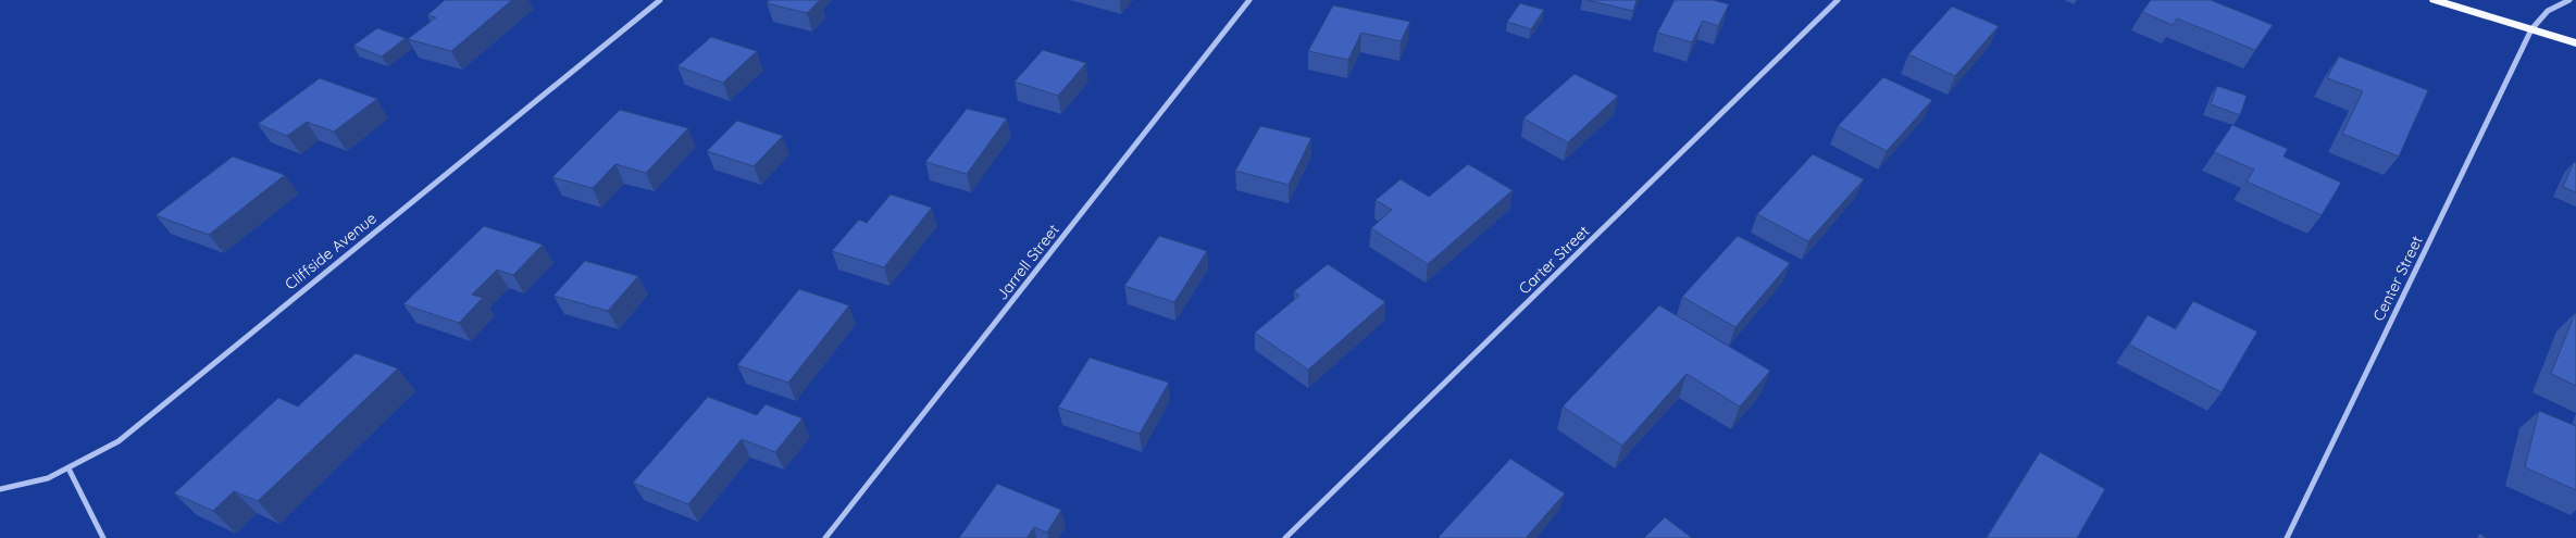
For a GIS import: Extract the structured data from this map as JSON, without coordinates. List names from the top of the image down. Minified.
{"streets":{"street":["Cliffside Avenue","Carter Street","Jarrell Street","Center Street"]}}
